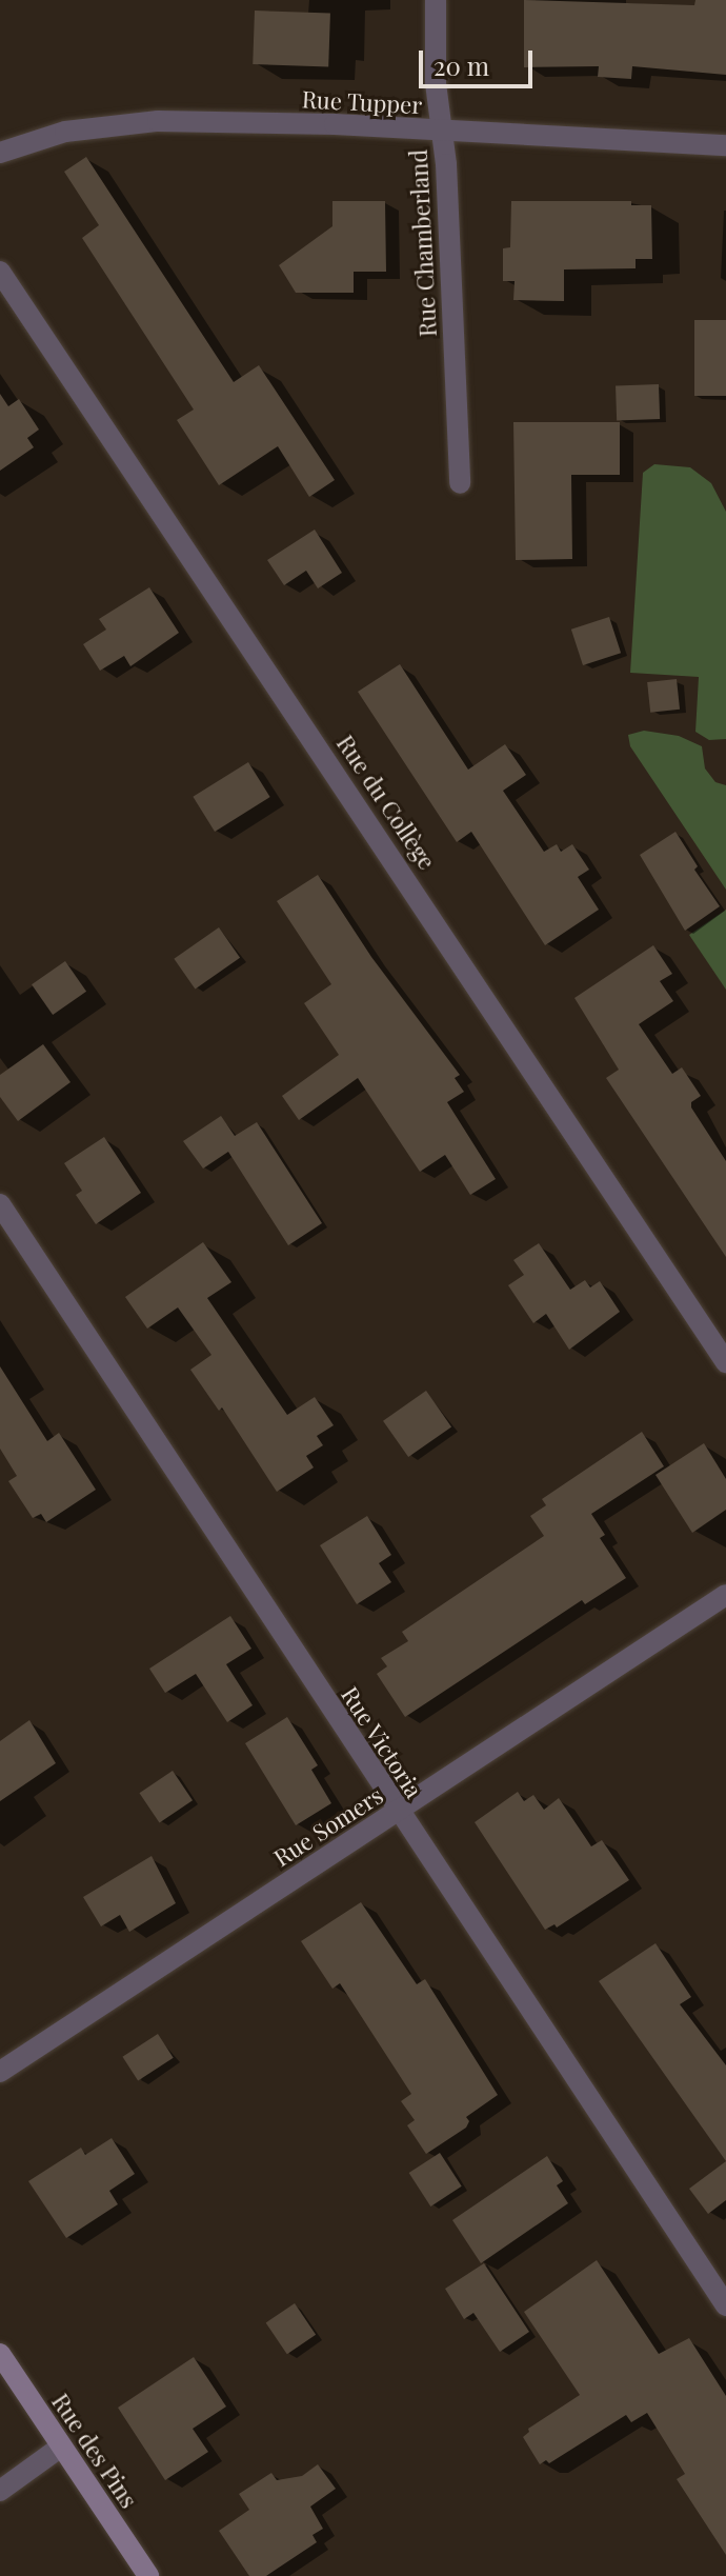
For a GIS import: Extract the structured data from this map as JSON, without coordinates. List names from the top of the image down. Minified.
{"streets":{"street":["Rue Tupper","Rue Chamberland","Rue du Collège","Rue Victoria","Rue Somers","Rue des Pins"]},"crossings":[["Rue Tupper","Rue Chamberland"],["Rue Victoria","Rue Somers"]],"scale_bar":"20 m"}
